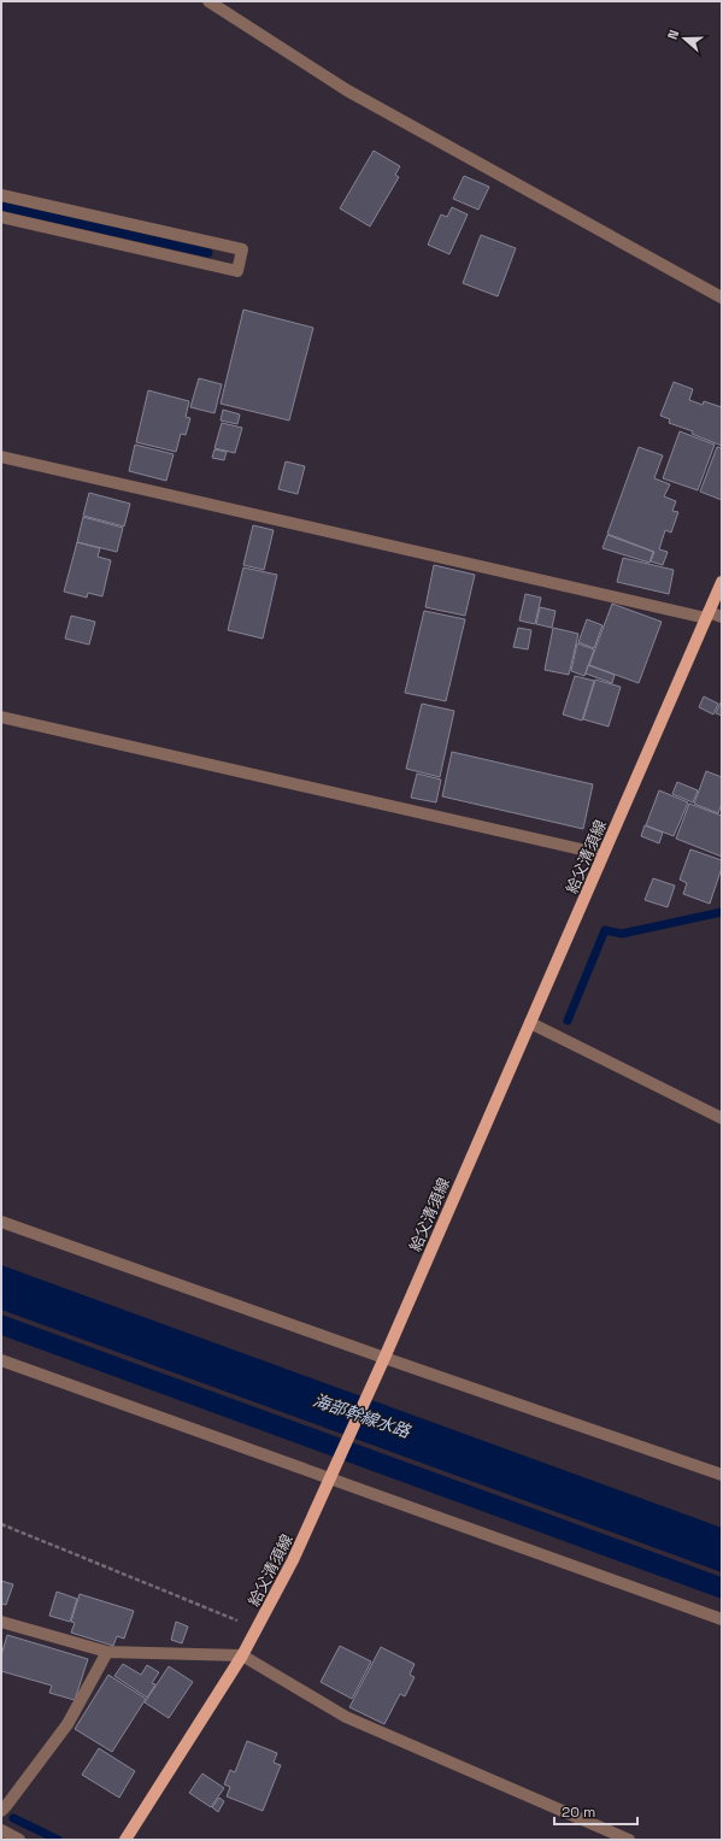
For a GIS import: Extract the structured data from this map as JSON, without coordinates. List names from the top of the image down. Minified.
{"streets":{"main road":["給父清須線"]},"water":["海部幹線水路"],"scale_bar":"20 m","north":"left"}
